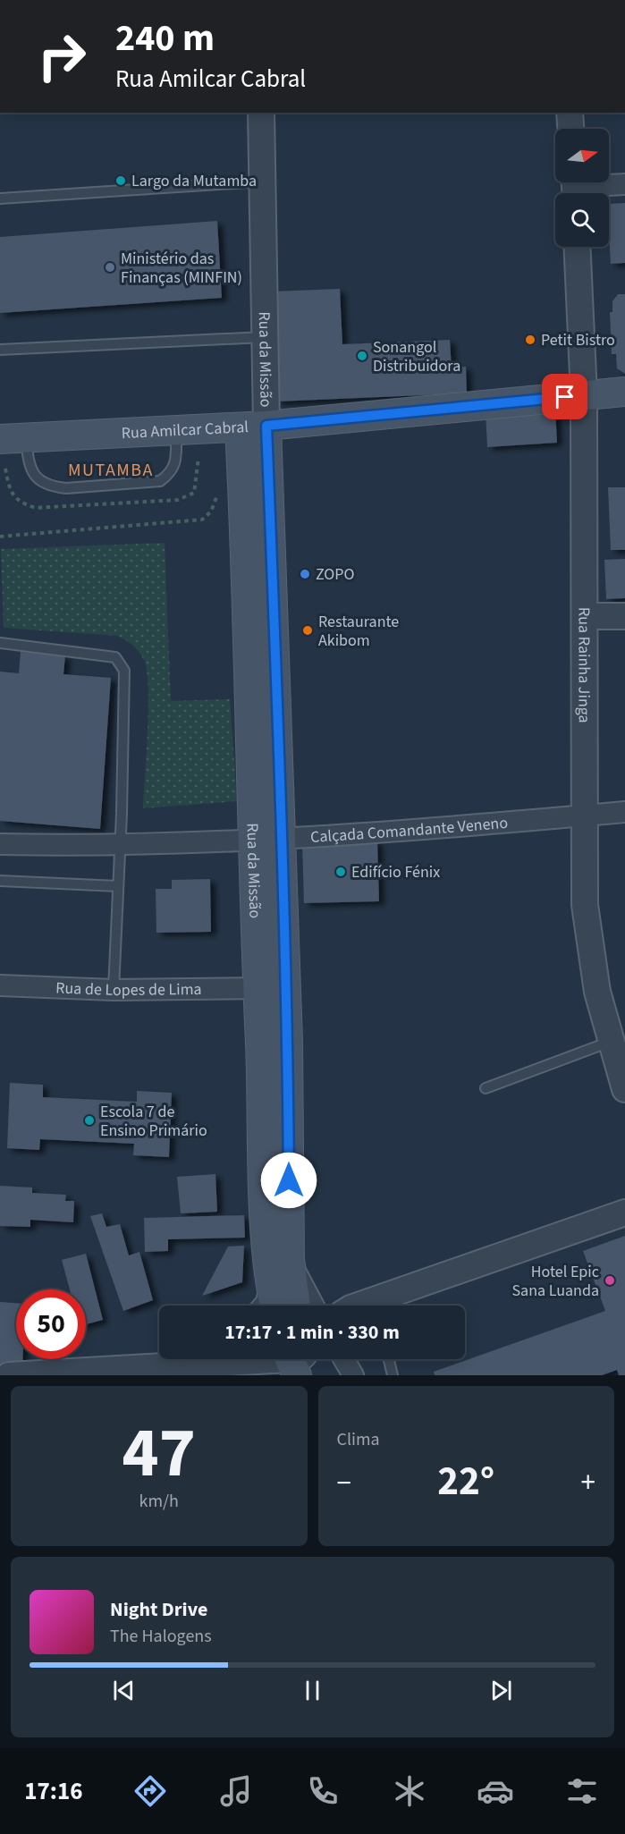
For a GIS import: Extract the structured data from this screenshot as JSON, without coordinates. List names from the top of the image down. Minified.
{"streets":{"main road":["Rua da Missão","Rua Amilcar Cabral"],"street":["Rua Rainha Jinga","Calçada Comandante Veneno","Rua de Lopes de Lima"]},"crossings":[["Rua da Missão","Rua Amilcar Cabral"],["Rua da Missão","Calçada Comandante Veneno"],["Rua da Missão","Rua de Lopes de Lima"],["Rua Amilcar Cabral","Rua Rainha Jinga"],["Rua Rainha Jinga","Calçada Comandante Veneno"]],"districts":["MUTAMBA"],"places":["Largo da Mutamba","Ministério das Finanças (MINFIN)","Petit Bistro","Sonangol Distribuidora","ZOPO","Restaurante Akibom","Edifício Fénix","Escola 7 de Ensino Primário","Hotel Epic Sana Luanda"],"north":"right","page":{"turn":["240 m","Rua Amilcar Cabral"],"limit":"50","trip":"17:17 · 1 min · 330 m","tile":[["47","km/h"],"Clima"],"heat":["−","22°","+"],"song":["Night Drive","The Halogens"],"tabs":"17:16"}}
